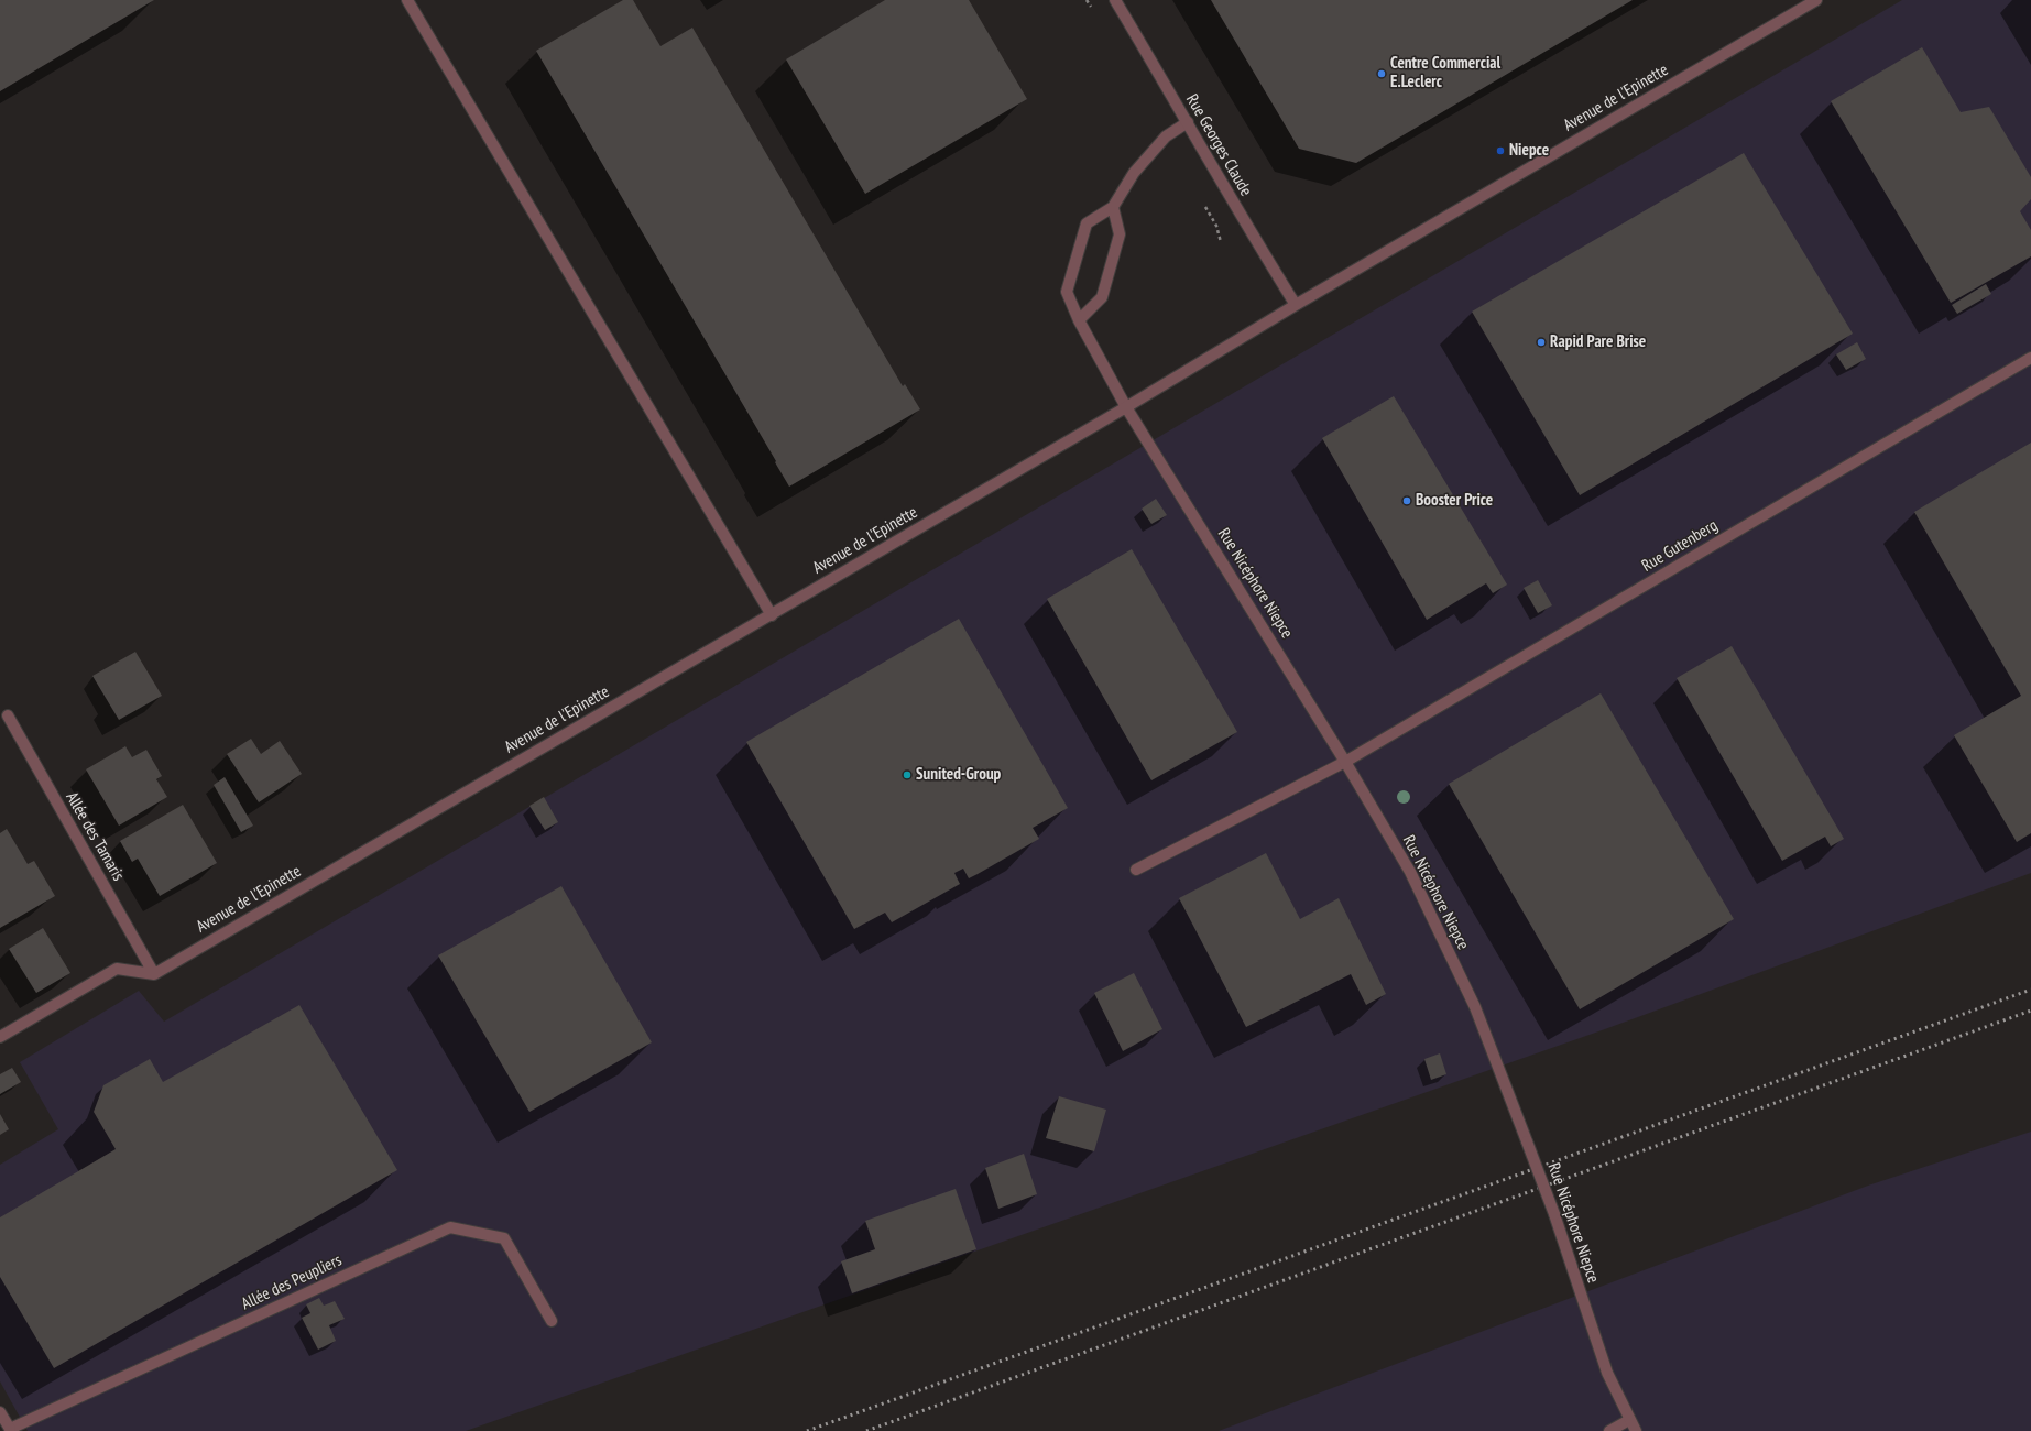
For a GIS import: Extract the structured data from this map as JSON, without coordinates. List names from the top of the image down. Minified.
{"streets":{"street":["Avenue de l'Epinette","Rue Georges Claude","Rue Gutenberg","Rue Nicéphore Niepce","Allée des Tamaris","Allée des Peupliers"]},"crossings":[["Avenue de l'Epinette","Rue Georges Claude"],["Avenue de l'Epinette","Rue Nicéphore Niepce"],["Avenue de l'Epinette","Allée des Tamaris"],["Rue Gutenberg","Rue Nicéphore Niepce"]],"places":["Centre Commercial E.Leclerc","Niepce","Rapid Pare Brise","Booster Price","Sunited-Group"]}
